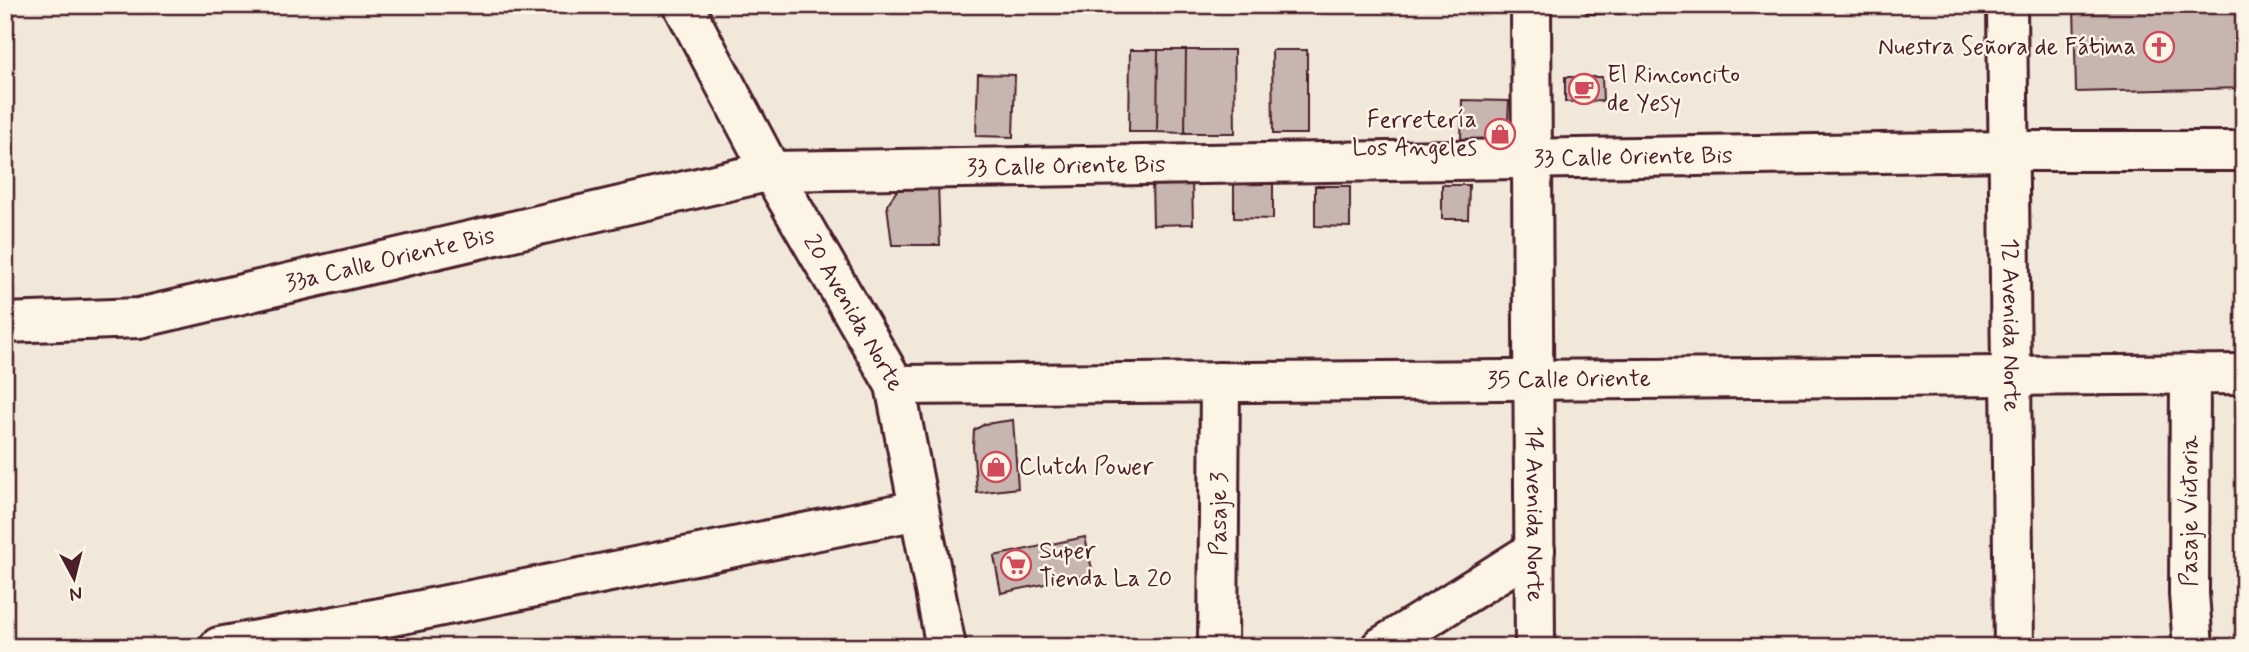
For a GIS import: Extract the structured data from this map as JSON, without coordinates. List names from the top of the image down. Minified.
{"streets":{"street":["33 Calle Oriente Bis","33a Calle Oriente Bis","20 Avenida Norte","12 Avenida Norte","35 Calle Oriente","Pasaje Victoria","Pasaje 3","14 Avenida Norte"]},"crossings":[["33 Calle Oriente Bis","33a Calle Oriente Bis"],["33 Calle Oriente Bis","20 Avenida Norte"],["33 Calle Oriente Bis","12 Avenida Norte"],["33 Calle Oriente Bis","14 Avenida Norte"],["33a Calle Oriente Bis","20 Avenida Norte"],["20 Avenida Norte","35 Calle Oriente"],["12 Avenida Norte","35 Calle Oriente"],["35 Calle Oriente","Pasaje Victoria"],["35 Calle Oriente","Pasaje 3"],["35 Calle Oriente","14 Avenida Norte"]],"places":{"church":["Nuestra Señora de Fátima"],"cafe":["El Rinconcito de Yesy"],"shop":["Ferretería Los Angeles","Clutch Power"],"supermarket":["Super Tienda La 20"]},"north":"bottom"}
